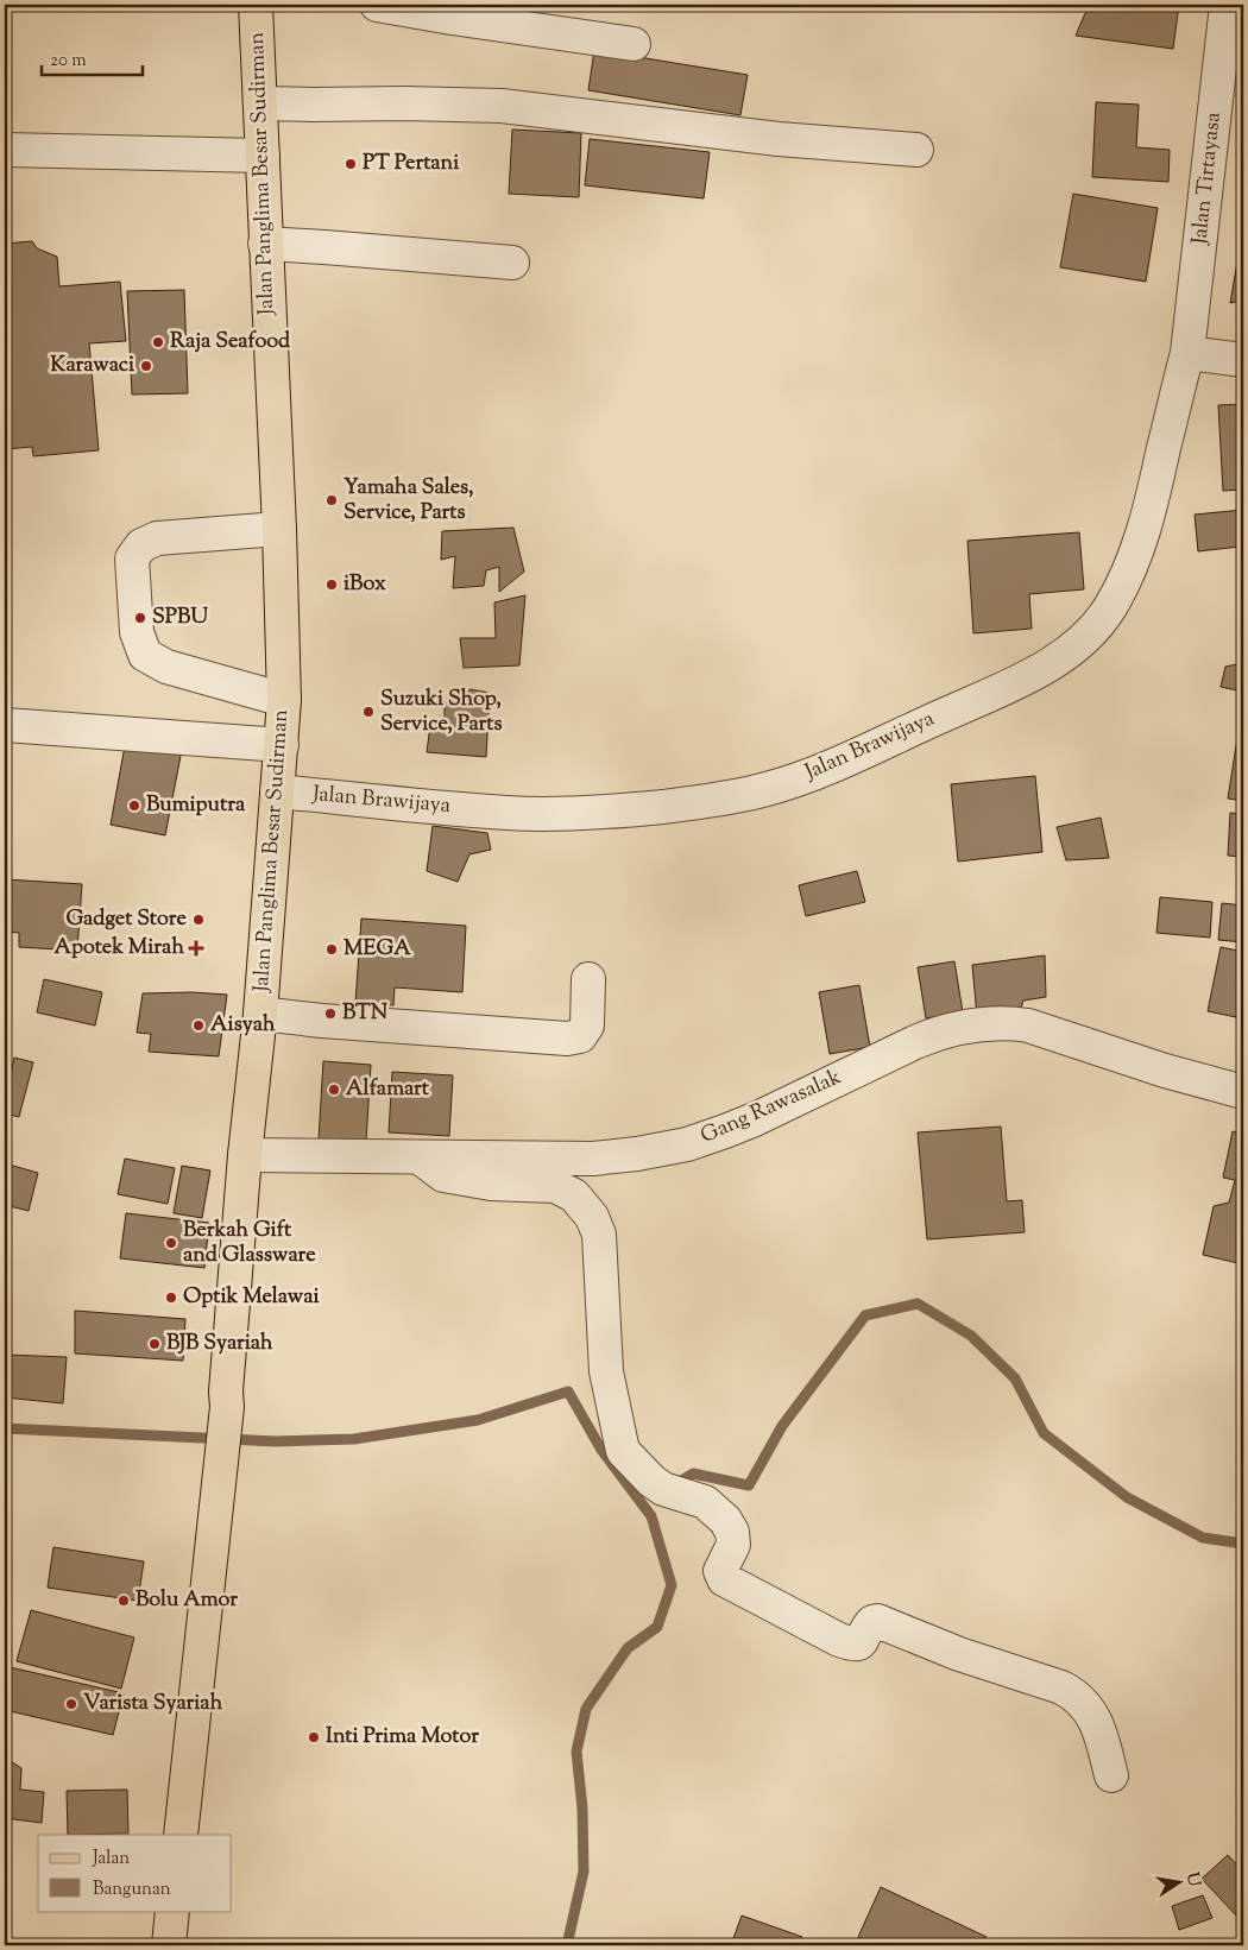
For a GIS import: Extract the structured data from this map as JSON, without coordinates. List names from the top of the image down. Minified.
{"streets":{"main road":["Jalan Panglima Besar Sudirman"],"street":["Jalan Tirtayasa","Jalan Brawijaya","Gang Rawasalak"]},"crossings":[["Jalan Panglima Besar Sudirman","Jalan Brawijaya"],["Jalan Panglima Besar Sudirman","Gang Rawasalak"],["Jalan Tirtayasa","Jalan Brawijaya"]],"places":{"other":["PT Pertani","Raja Seafood","Karawaci","Yamaha Sales, Service, Parts","iBox","SPBU","Suzuki Shop, Service, Parts","Bumiputra","Gadget Store","MEGA","BTN","Aisyah","Alfamart","Berkah Gift and Glassware","Optik Melawai","BJB Syariah","Bolu Amor","Varista Syariah","Inti Prima Motor"],"health":["Apotek Mirah"]},"legend":["Jalan","Bangunan"],"scale_bar":"20 m","north":"right"}
